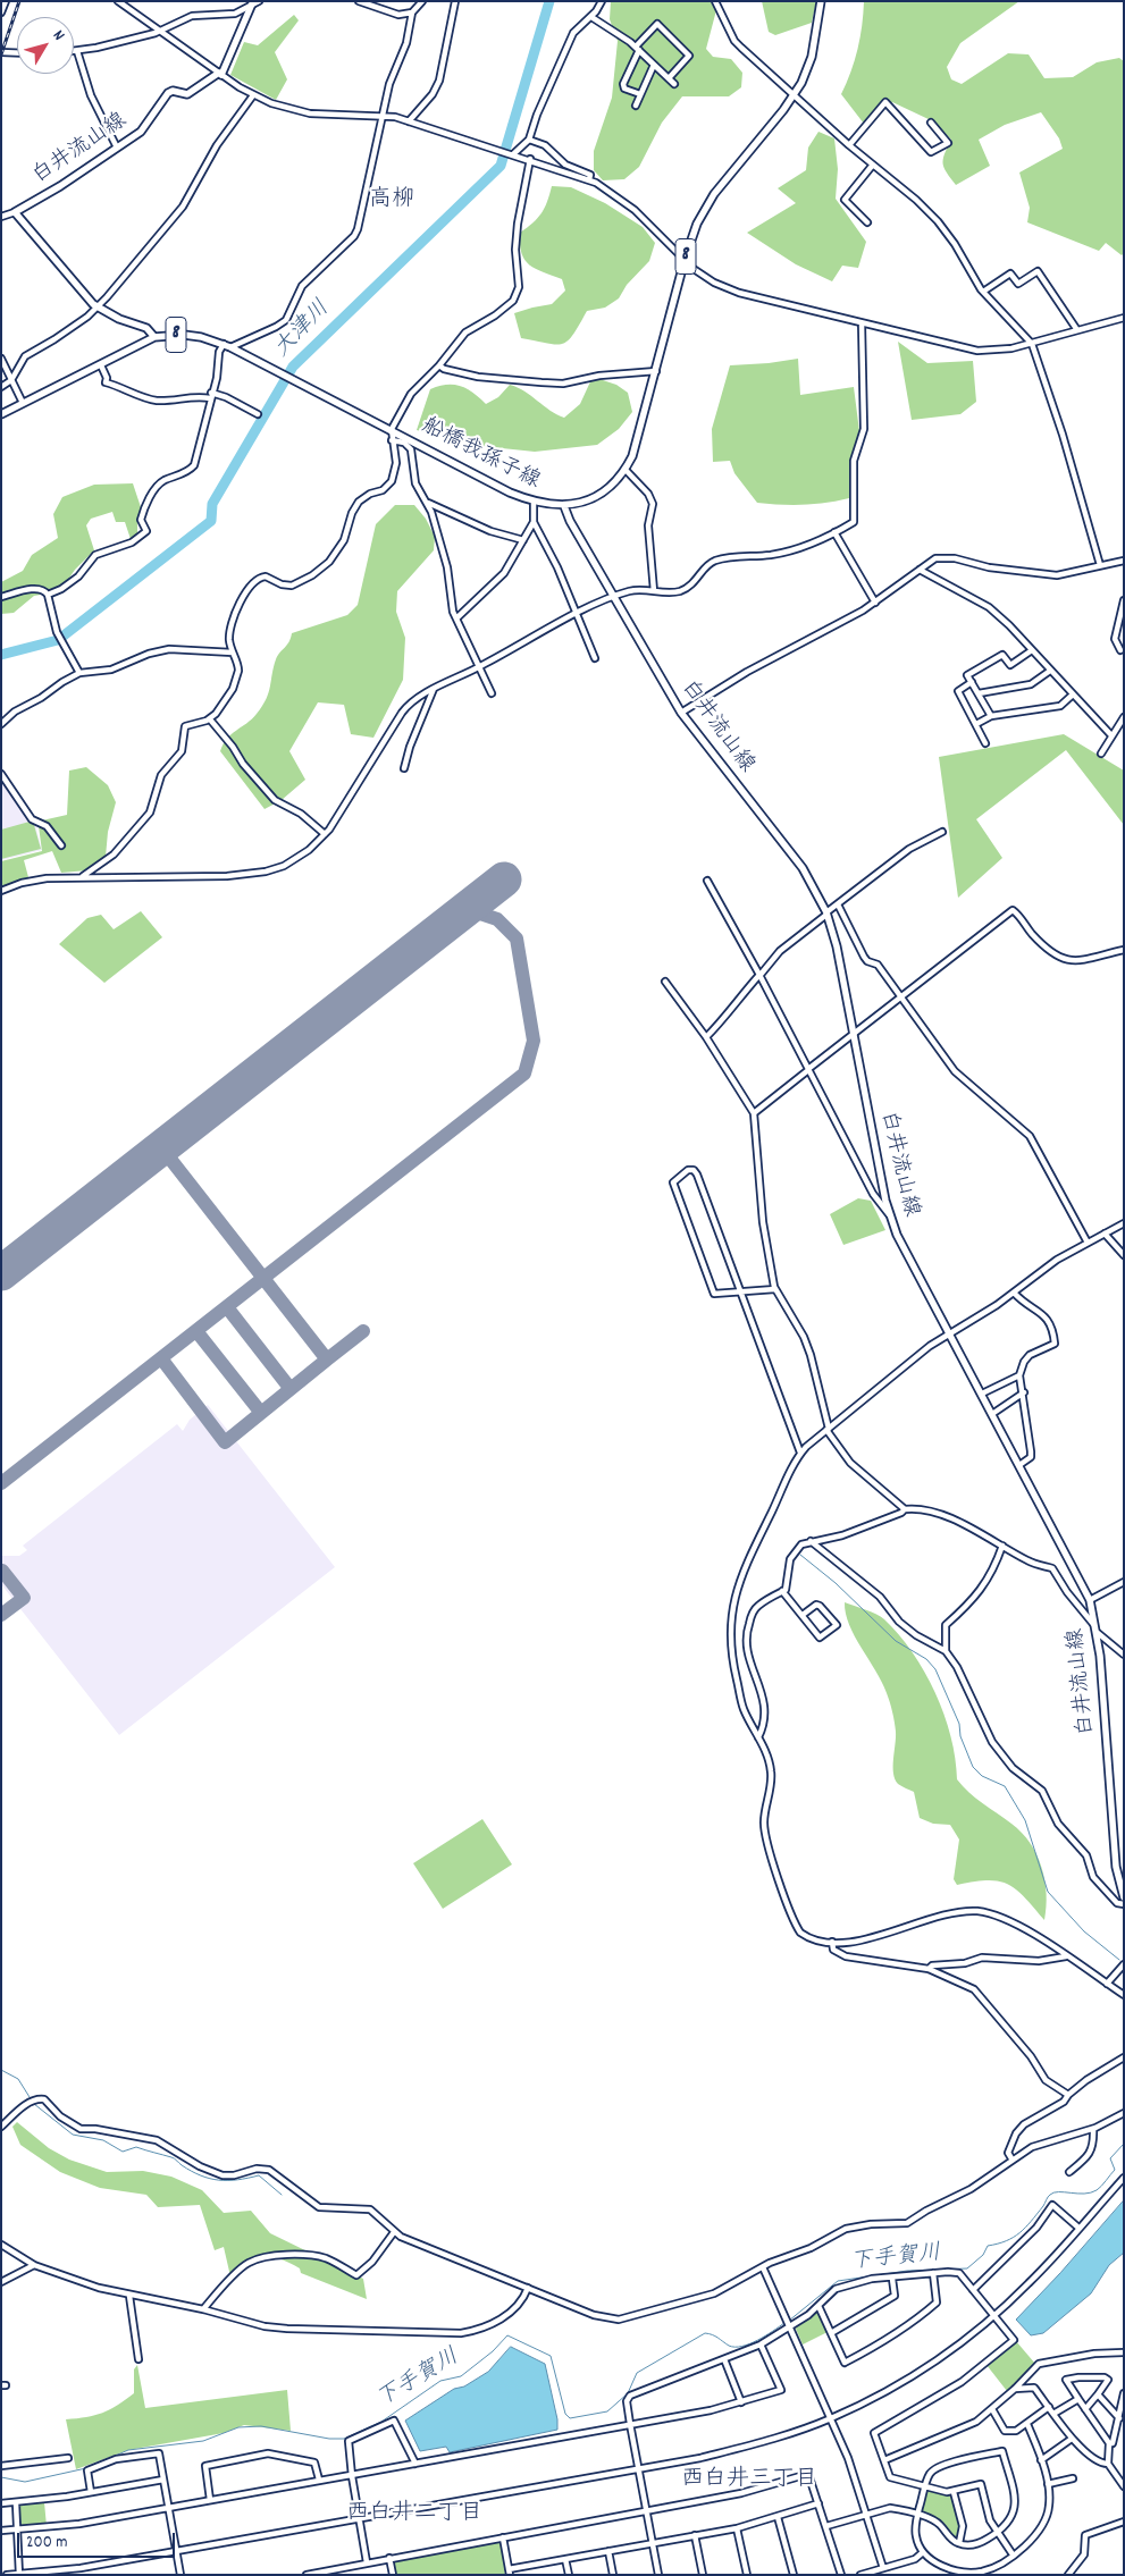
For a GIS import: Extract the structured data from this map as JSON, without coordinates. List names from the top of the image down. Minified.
{"streets":{"main road":["白井流山線","8","船橋我孫子線"]},"crossings":[["白井流山線","船橋我孫子線"]],"districts":["高柳","西白井三丁目","西白井二丁目"],"water":["大津川","下手賀川"],"scale_bar":"200 m","north":"top right"}
